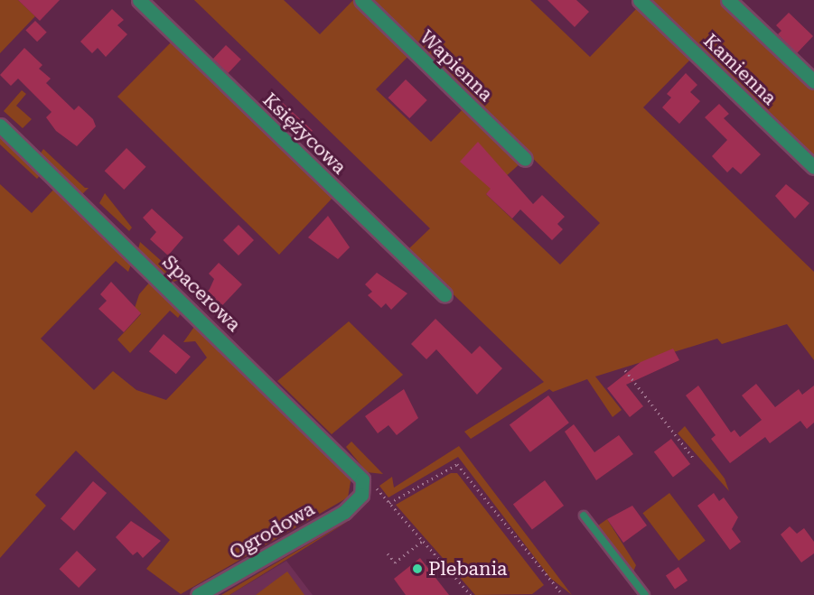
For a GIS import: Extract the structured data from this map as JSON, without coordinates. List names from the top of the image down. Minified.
{"streets":{"street":["Wapienna","Kamienna","Księżycowa","Spacerowa","Ogrodowa"]},"crossings":[["Spacerowa","Ogrodowa"]],"places":["Plebania"]}
